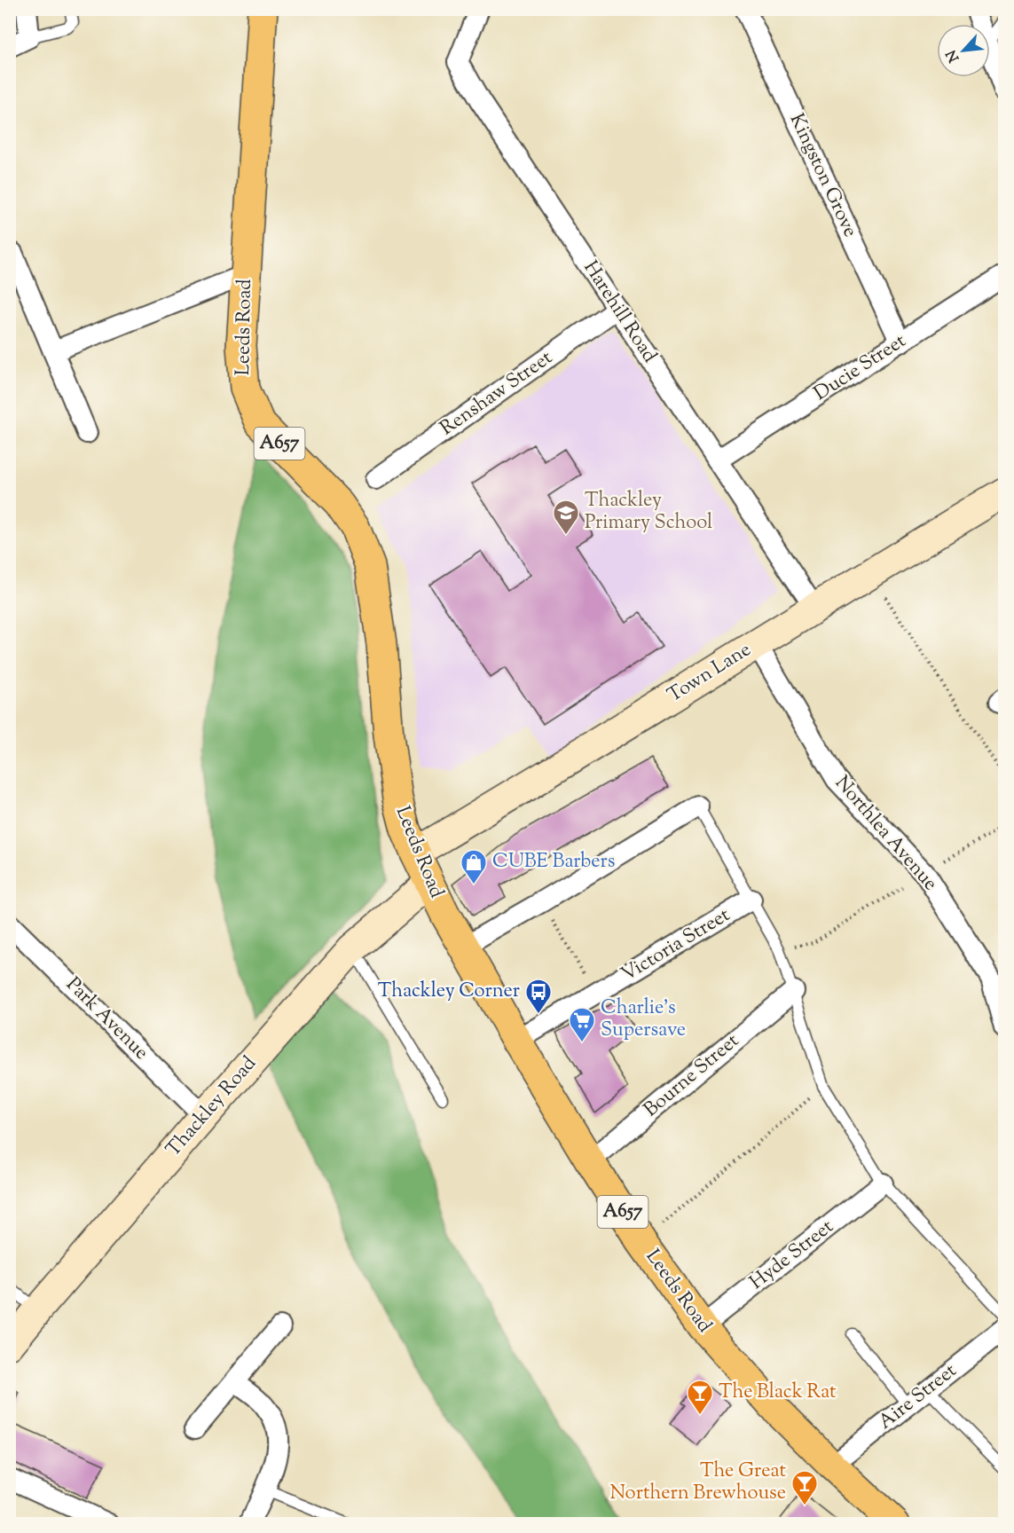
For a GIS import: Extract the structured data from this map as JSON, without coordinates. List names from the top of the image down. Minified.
{"streets":{"main road":["Leeds Road","A657"],"street":["Kingston Grove","Harehill Road","Ducie Street","Renshaw Street","Town Lane","Northlea Avenue","Victoria Street","Park Avenue","Bourne Street","Thackley Road","Hyde Street","Aire Street"]},"crossings":[["Kingston Grove","Ducie Street"],["Harehill Road","Ducie Street"],["Harehill Road","Renshaw Street"],["Harehill Road","Town Lane"],["Leeds Road","Town Lane"],["Leeds Road","Victoria Street"],["Leeds Road","Bourne Street"],["Leeds Road","Thackley Road"],["Leeds Road","Hyde Street"],["Leeds Road","Aire Street"],["Town Lane","Northlea Avenue"],["Park Avenue","Thackley Road"]],"places":{"school or university":["Thackley Primary School"],"shop":["CUBE Barbers"],"bus stop":["Thackley Corner"],"supermarket":["Charlie's Supersave"],"bar":["The Black Rat","The Great Northern Brewhouse"]},"north":"bottom left"}
